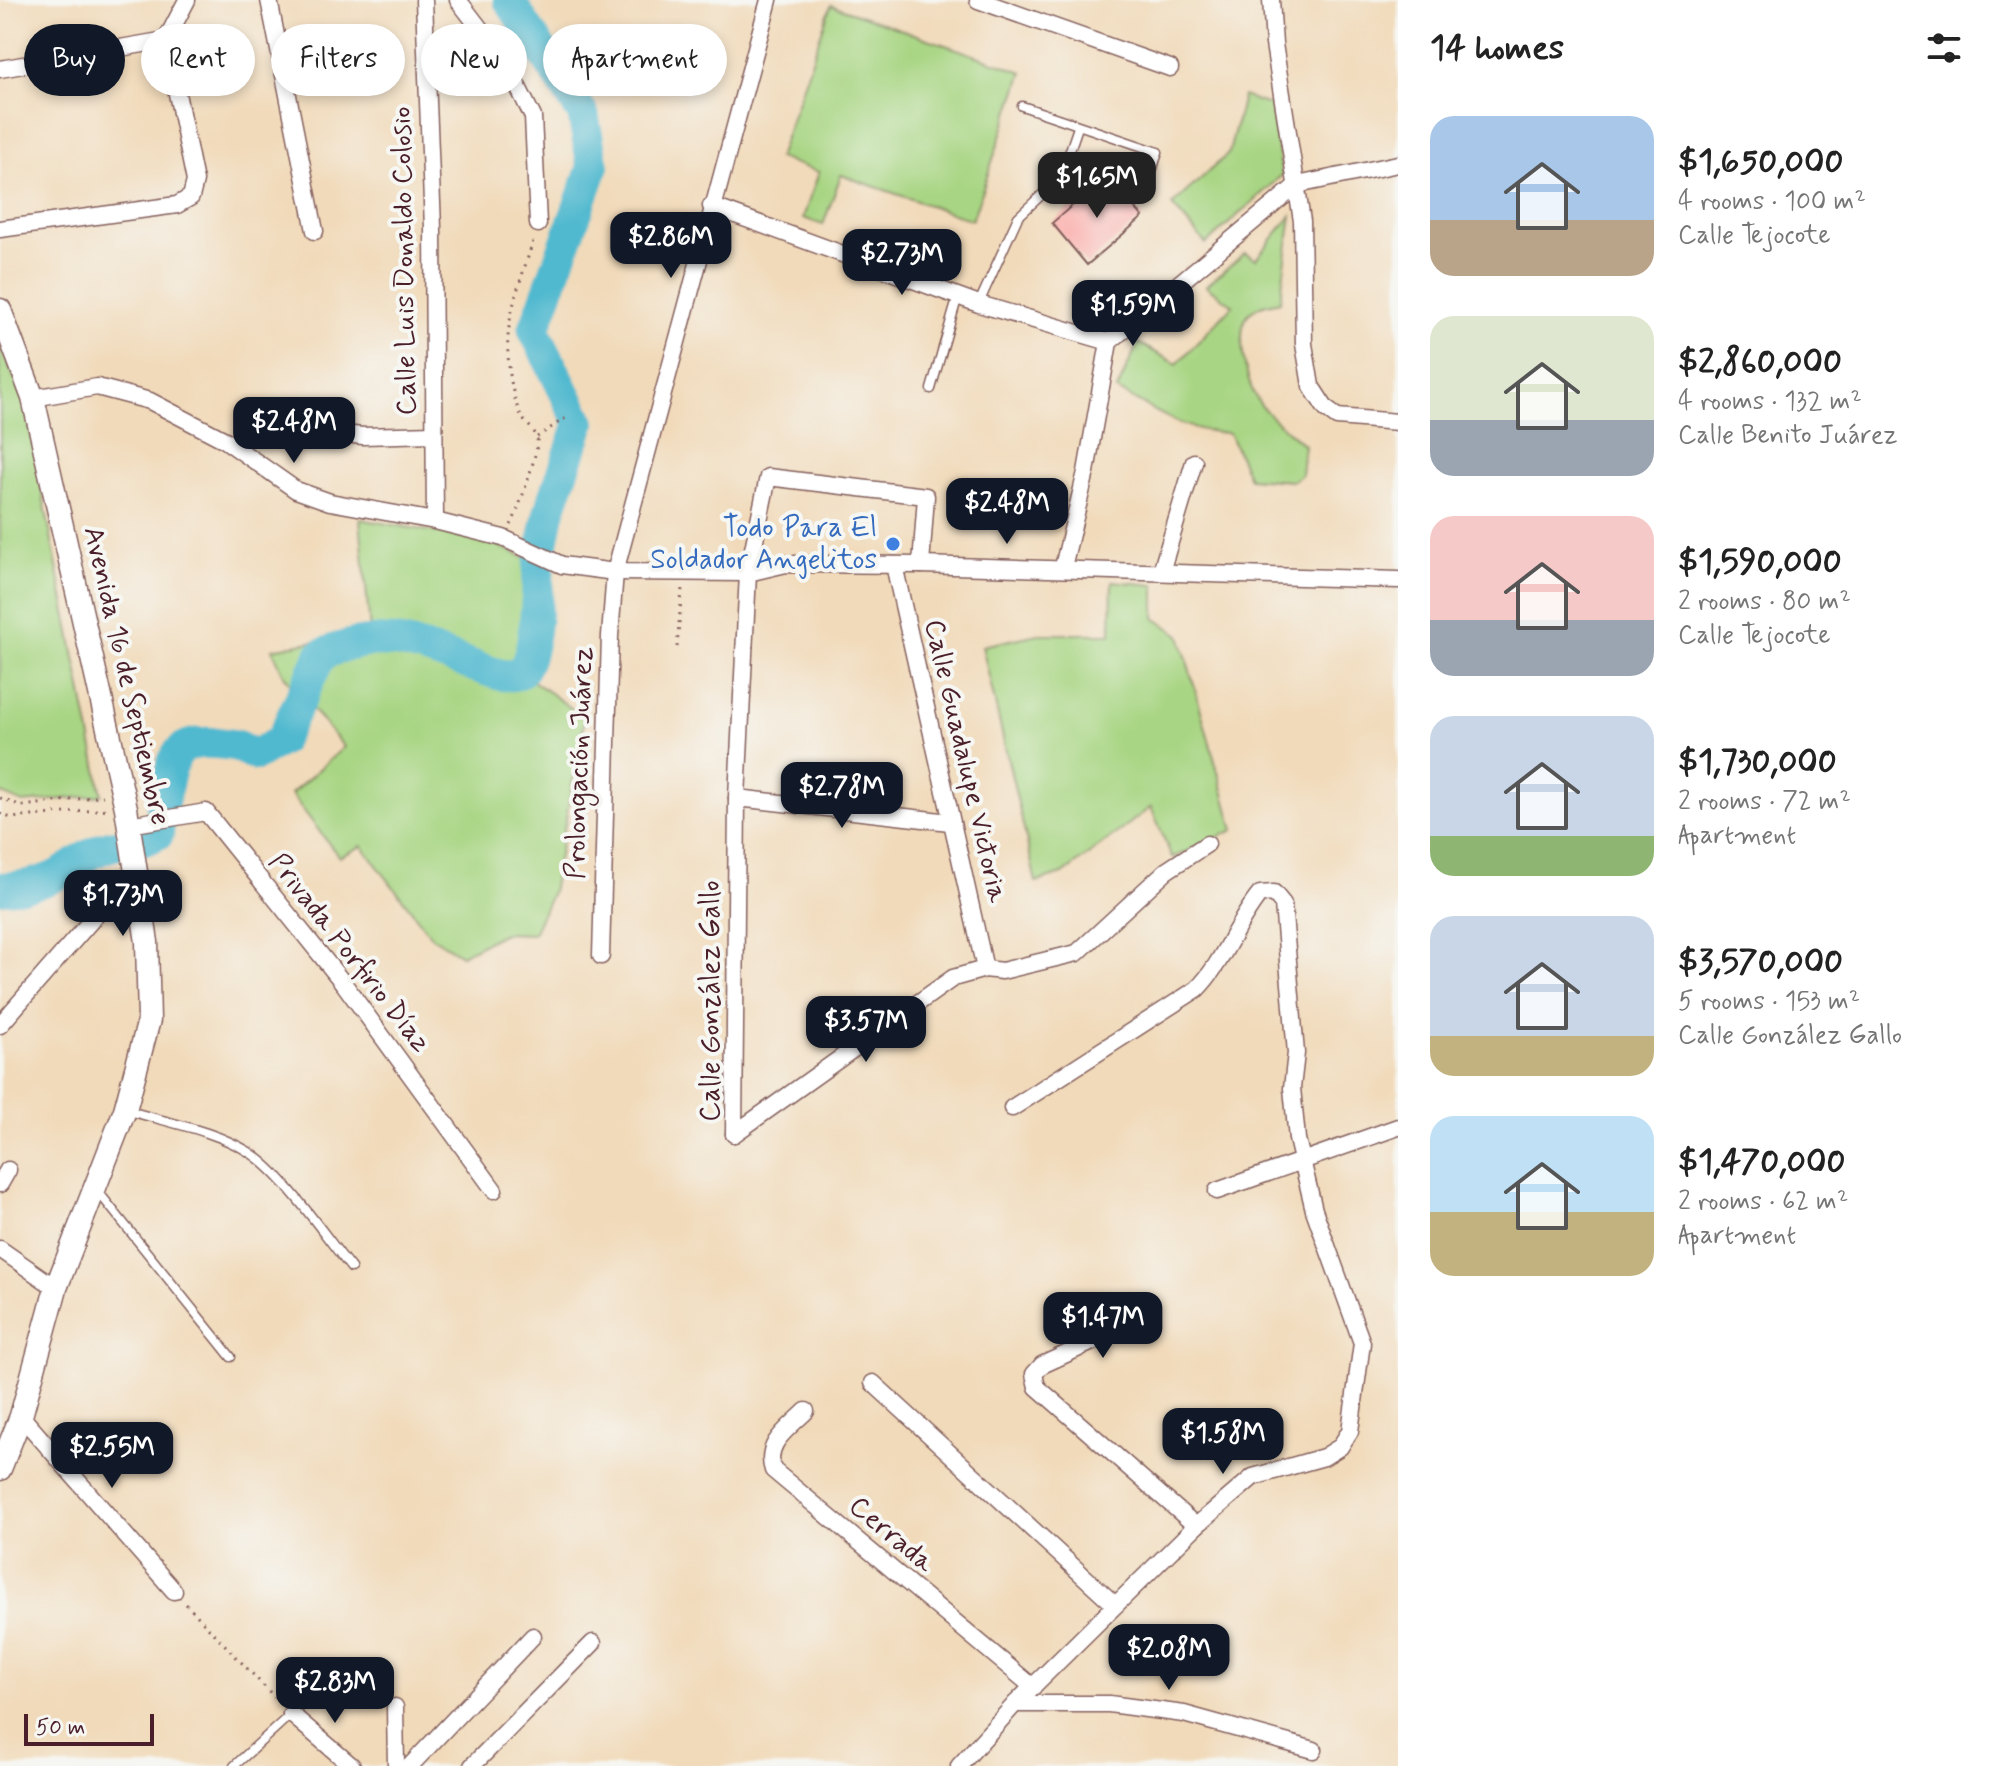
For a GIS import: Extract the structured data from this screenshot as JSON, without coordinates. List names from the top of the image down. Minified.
{"streets":{"main road":["Avenida 16 de Septiembre"],"street":["Calle Luis Donaldo Colosio","Calle Guadalupe Victoria","Prolongación Juárez","Privada Porfirio Díaz","Calle González Gallo","Cerrada"]},"crossings":[["Avenida 16 de Septiembre","Privada Porfirio Díaz"],["Calle Guadalupe Victoria","Calle González Gallo"]],"places":["Todo Para El Soldador Angelitos"],"scale_bar":"50 m","page":{"heading":"14 homes","chip":["Buy","Rent","Filters","New","Apartment"],"list":[{"name":"$1,650,000","note":"4 rooms · 100 m² · Calle Tejocote"},{"name":"$2,860,000","note":"4 rooms · 132 m² · Calle Benito Juárez"},{"name":"$1,590,000","note":"2 rooms · 80 m² · Calle Tejocote"},{"name":"$1,730,000","note":"2 rooms · 72 m² · Apartment"},{"name":"$3,570,000","note":"5 rooms · 153 m² · Calle González Gallo"},{"name":"$1,470,000","note":"2 rooms · 62 m² · Apartment"}],"price":["$1.65M","$2.86M","$2.73M","$1.59M","$2.48M","$2.48M","$2.78M","$1.73M","$3.57M","$1.47M","$1.58M","$2.55M","$2.08M","$2.83M"],"scale":"50 m"}}
